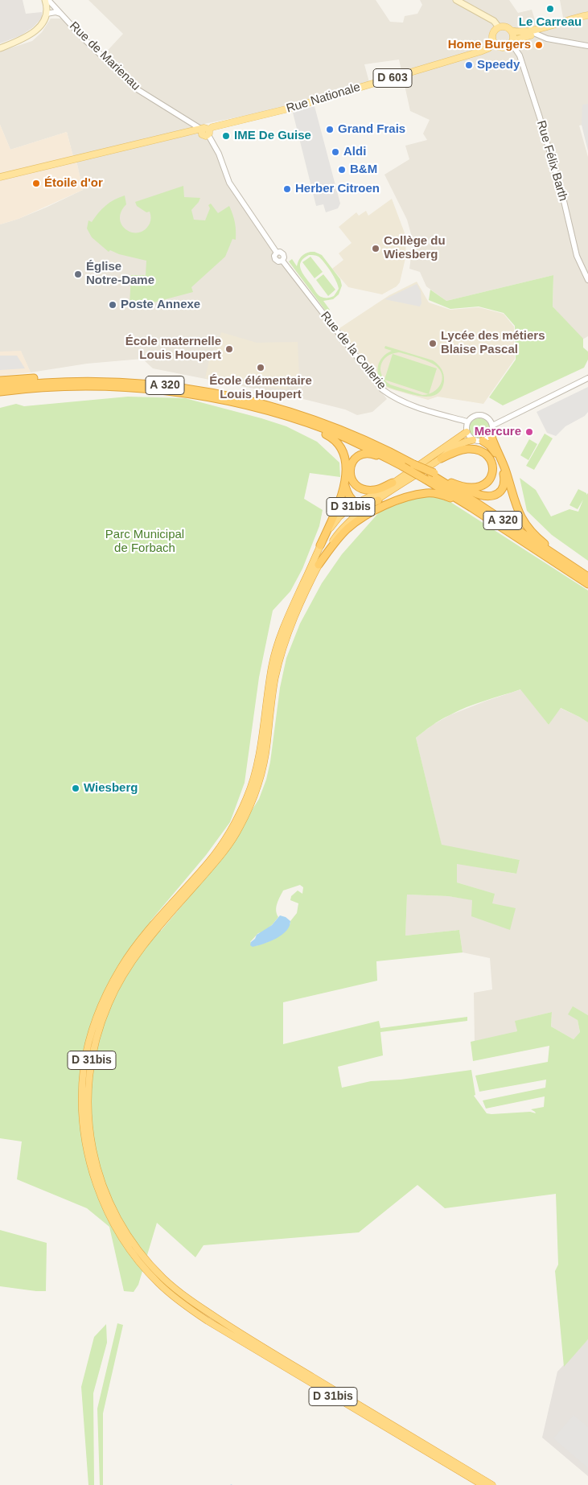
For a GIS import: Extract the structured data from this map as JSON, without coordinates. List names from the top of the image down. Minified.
{"streets":{"highway":["A 320","D 31bis"],"main road":["D 603","Rue Nationale"],"street":["Rue de Marienau","Rue Félix Barth","Rue de la Collerie"]},"crossings":[["Rue de Marienau","Rue Nationale"],["Rue de Marienau","Rue de la Collerie"],["Rue Nationale","Rue Félix Barth"],["Rue Nationale","Rue de la Collerie"],["Rue de la Collerie","D 31bis"]],"parks":["Parc Municipal de Forbach"],"places":["Le Carreau","Home Burgers","Speedy","Grand Frais","IME De Guise","Aldi","B&M","Étoile d'or","Herber Citroen","Collège du Wiesberg","Église Notre-Dame","Poste Annexe","Lycée des métiers Blaise Pascal","École maternelle Louis Houpert","École élémentaire Louis Houpert","Mercure","Wiesberg"]}
